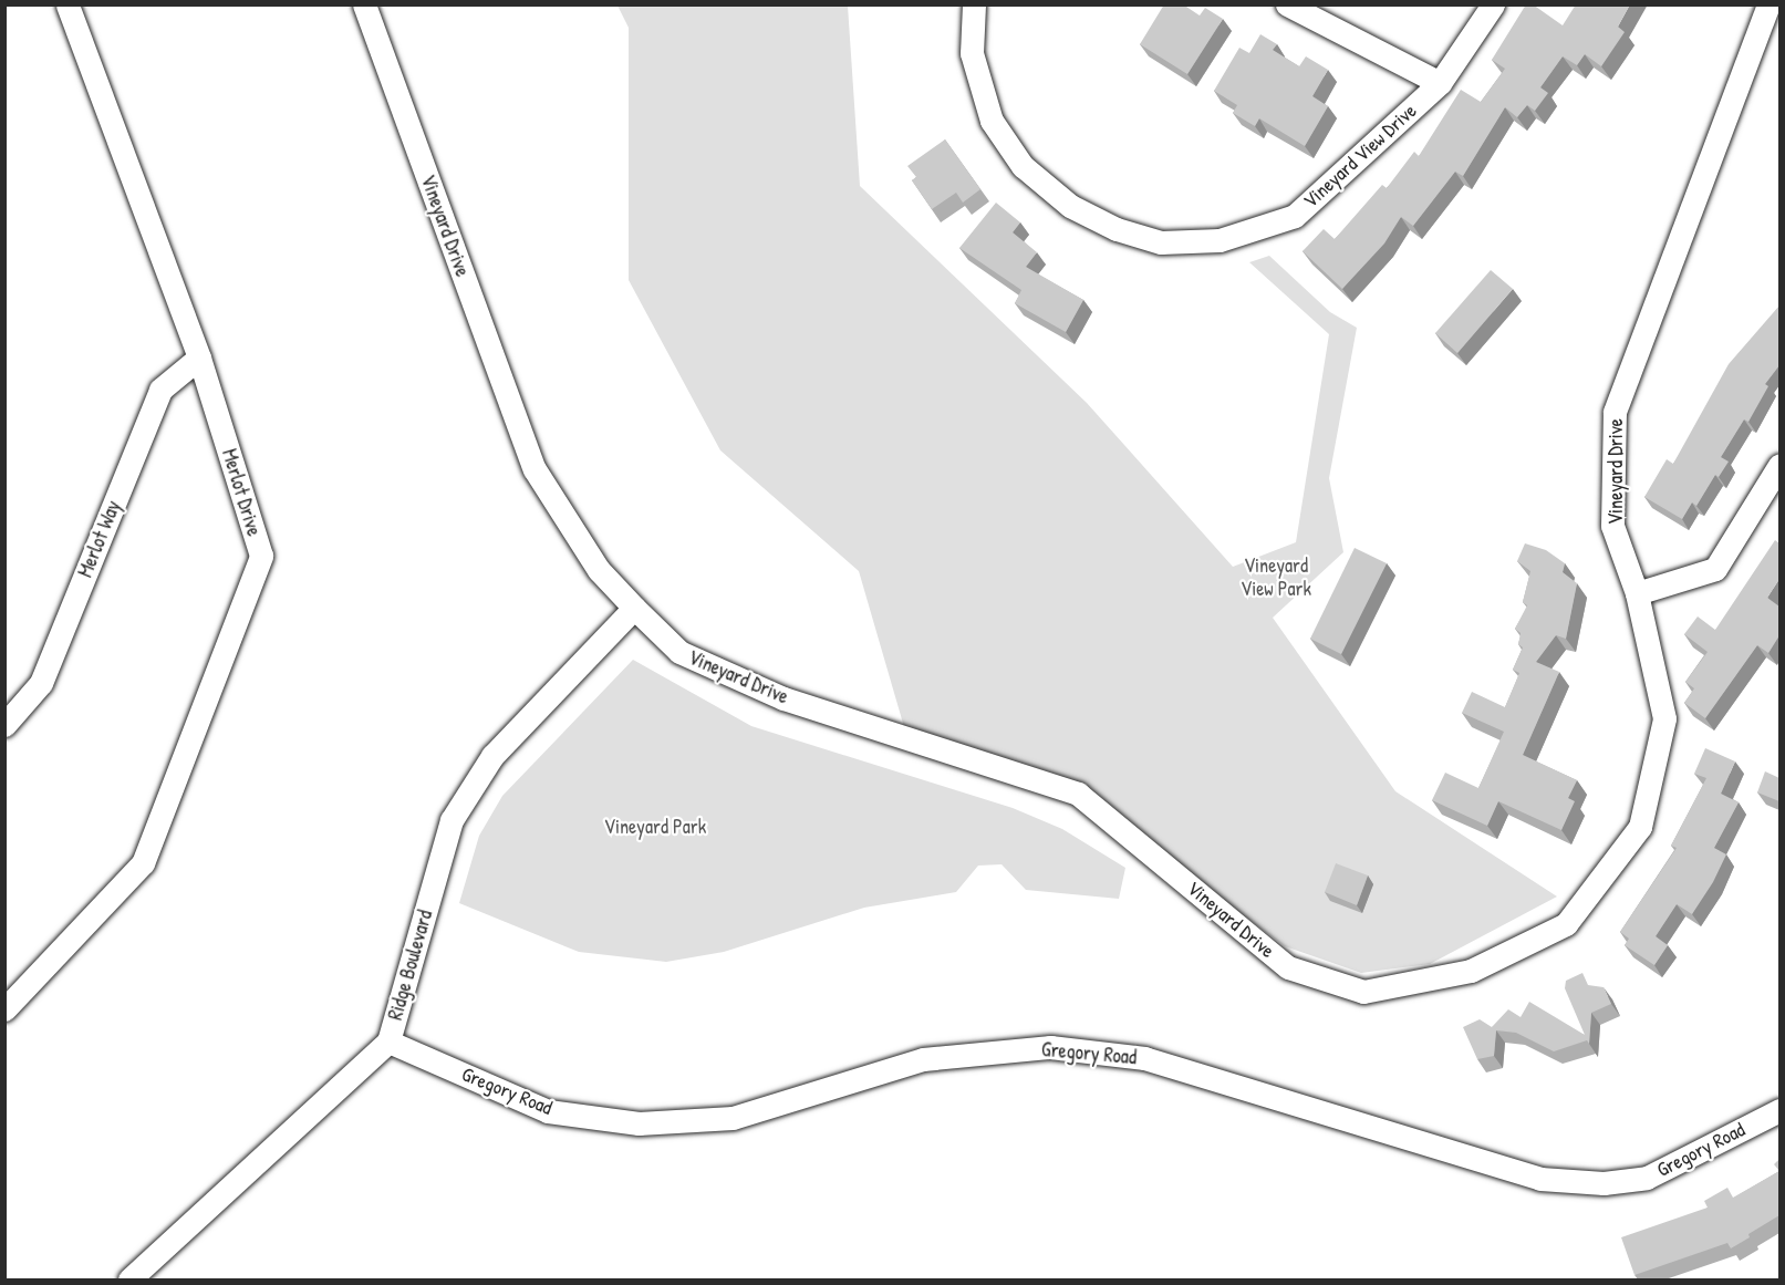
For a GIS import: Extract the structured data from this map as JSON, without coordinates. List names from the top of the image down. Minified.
{"streets":{"street":["Vineyard View Drive","Vineyard Drive","Merlot Drive","Merlot Way","Ridge Boulevard","Gregory Road"]},"crossings":[["Vineyard Drive","Ridge Boulevard"],["Merlot Drive","Merlot Way"],["Ridge Boulevard","Gregory Road"]],"parks":["Vineyard View Park","Vineyard Park"]}
